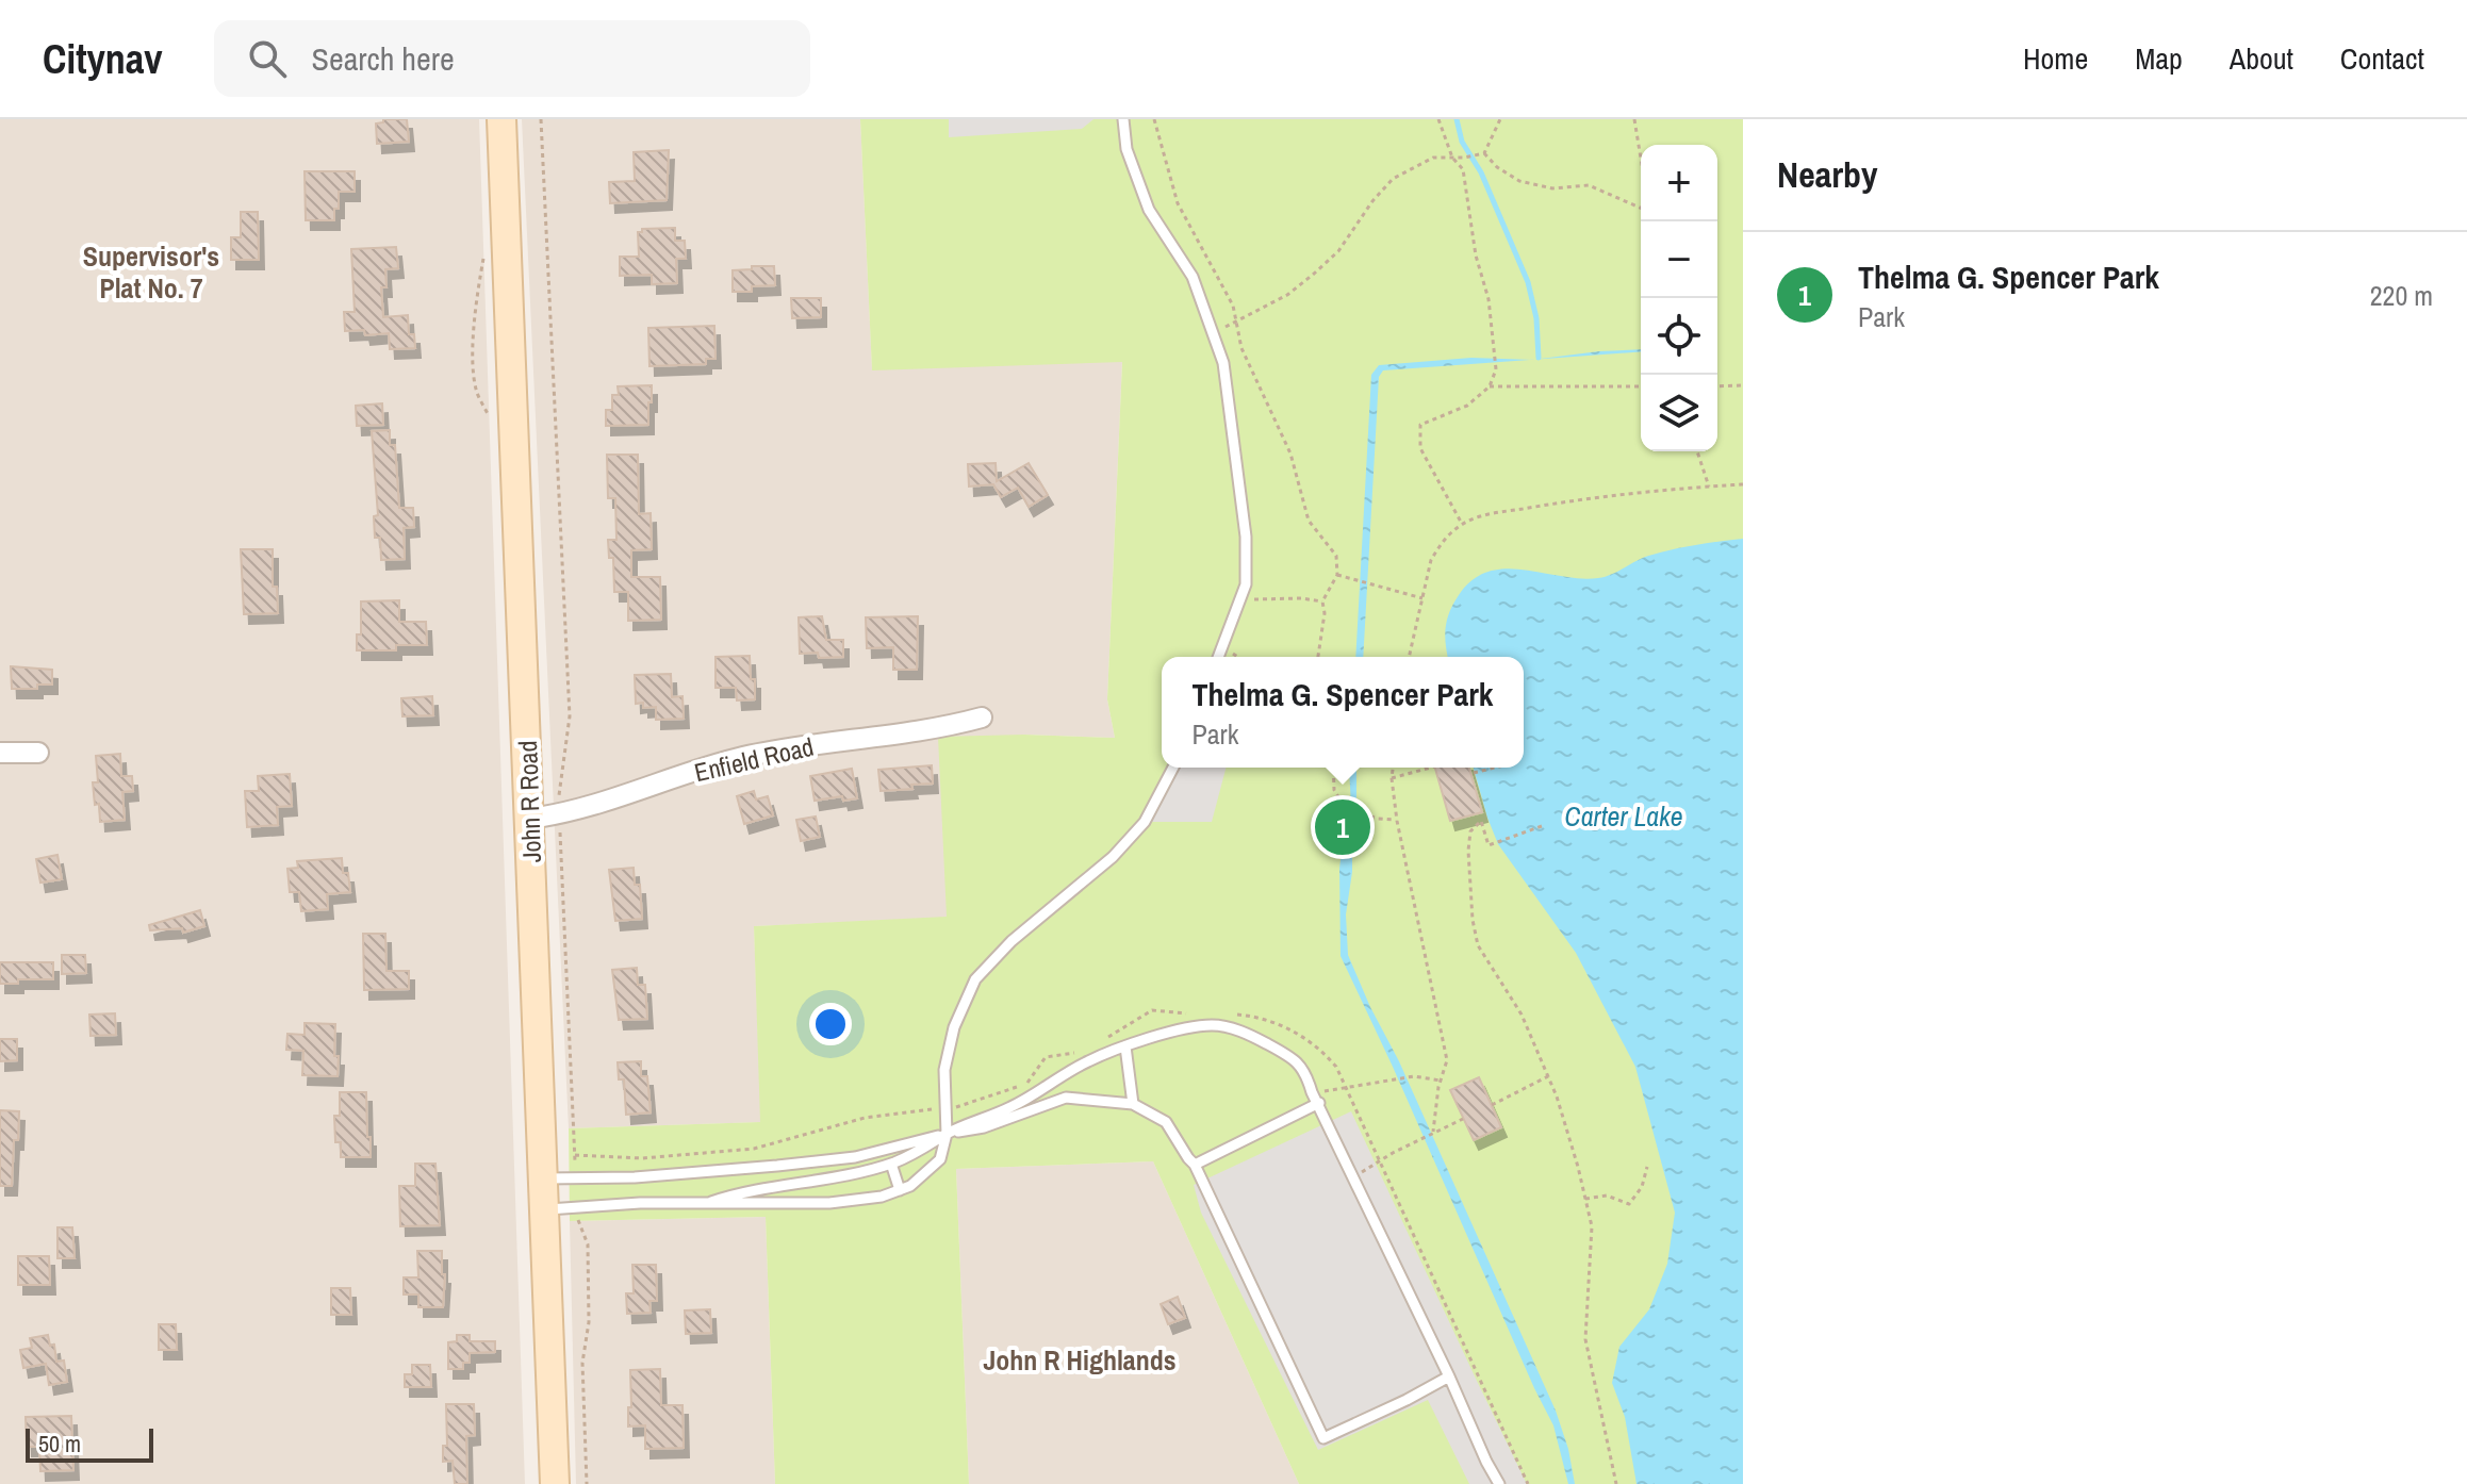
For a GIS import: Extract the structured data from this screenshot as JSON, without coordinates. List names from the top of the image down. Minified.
{"streets":{"main road":["John R Road"],"street":["Enfield Road"]},"crossings":[["Enfield Road","John R Road"]],"districts":["Supervisor's Plat No. 7","John R Highlands"],"water":["Carter Lake"],"scale_bar":"50 m","page":{"header":"Citynav","search":"Search here","nav":["Home","Map","About","Contact"],"heading":"Nearby","map_buttons":["+","−"],"list":[{"mark":"1","name":"Thelma G. Spencer Park","note":"Park","value":"220 m"}],"popup":["Thelma G. Spencer Park","Park"],"pins":"1","scale":"50 m"}}
